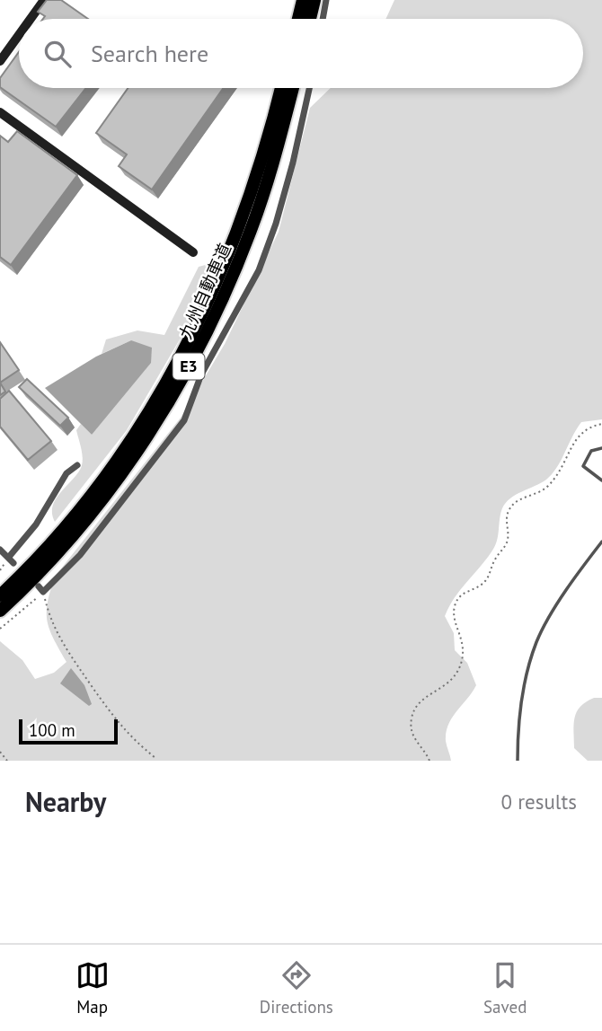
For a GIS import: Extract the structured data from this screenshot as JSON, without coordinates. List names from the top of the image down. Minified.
{"streets":{"highway":["九州自動車道","E3"]},"scale_bar":"100 m","page":{"search":"Search here","scale":"100 m","heading":["Nearby","0 results"],"nav":["Map","Directions","Saved"]}}
